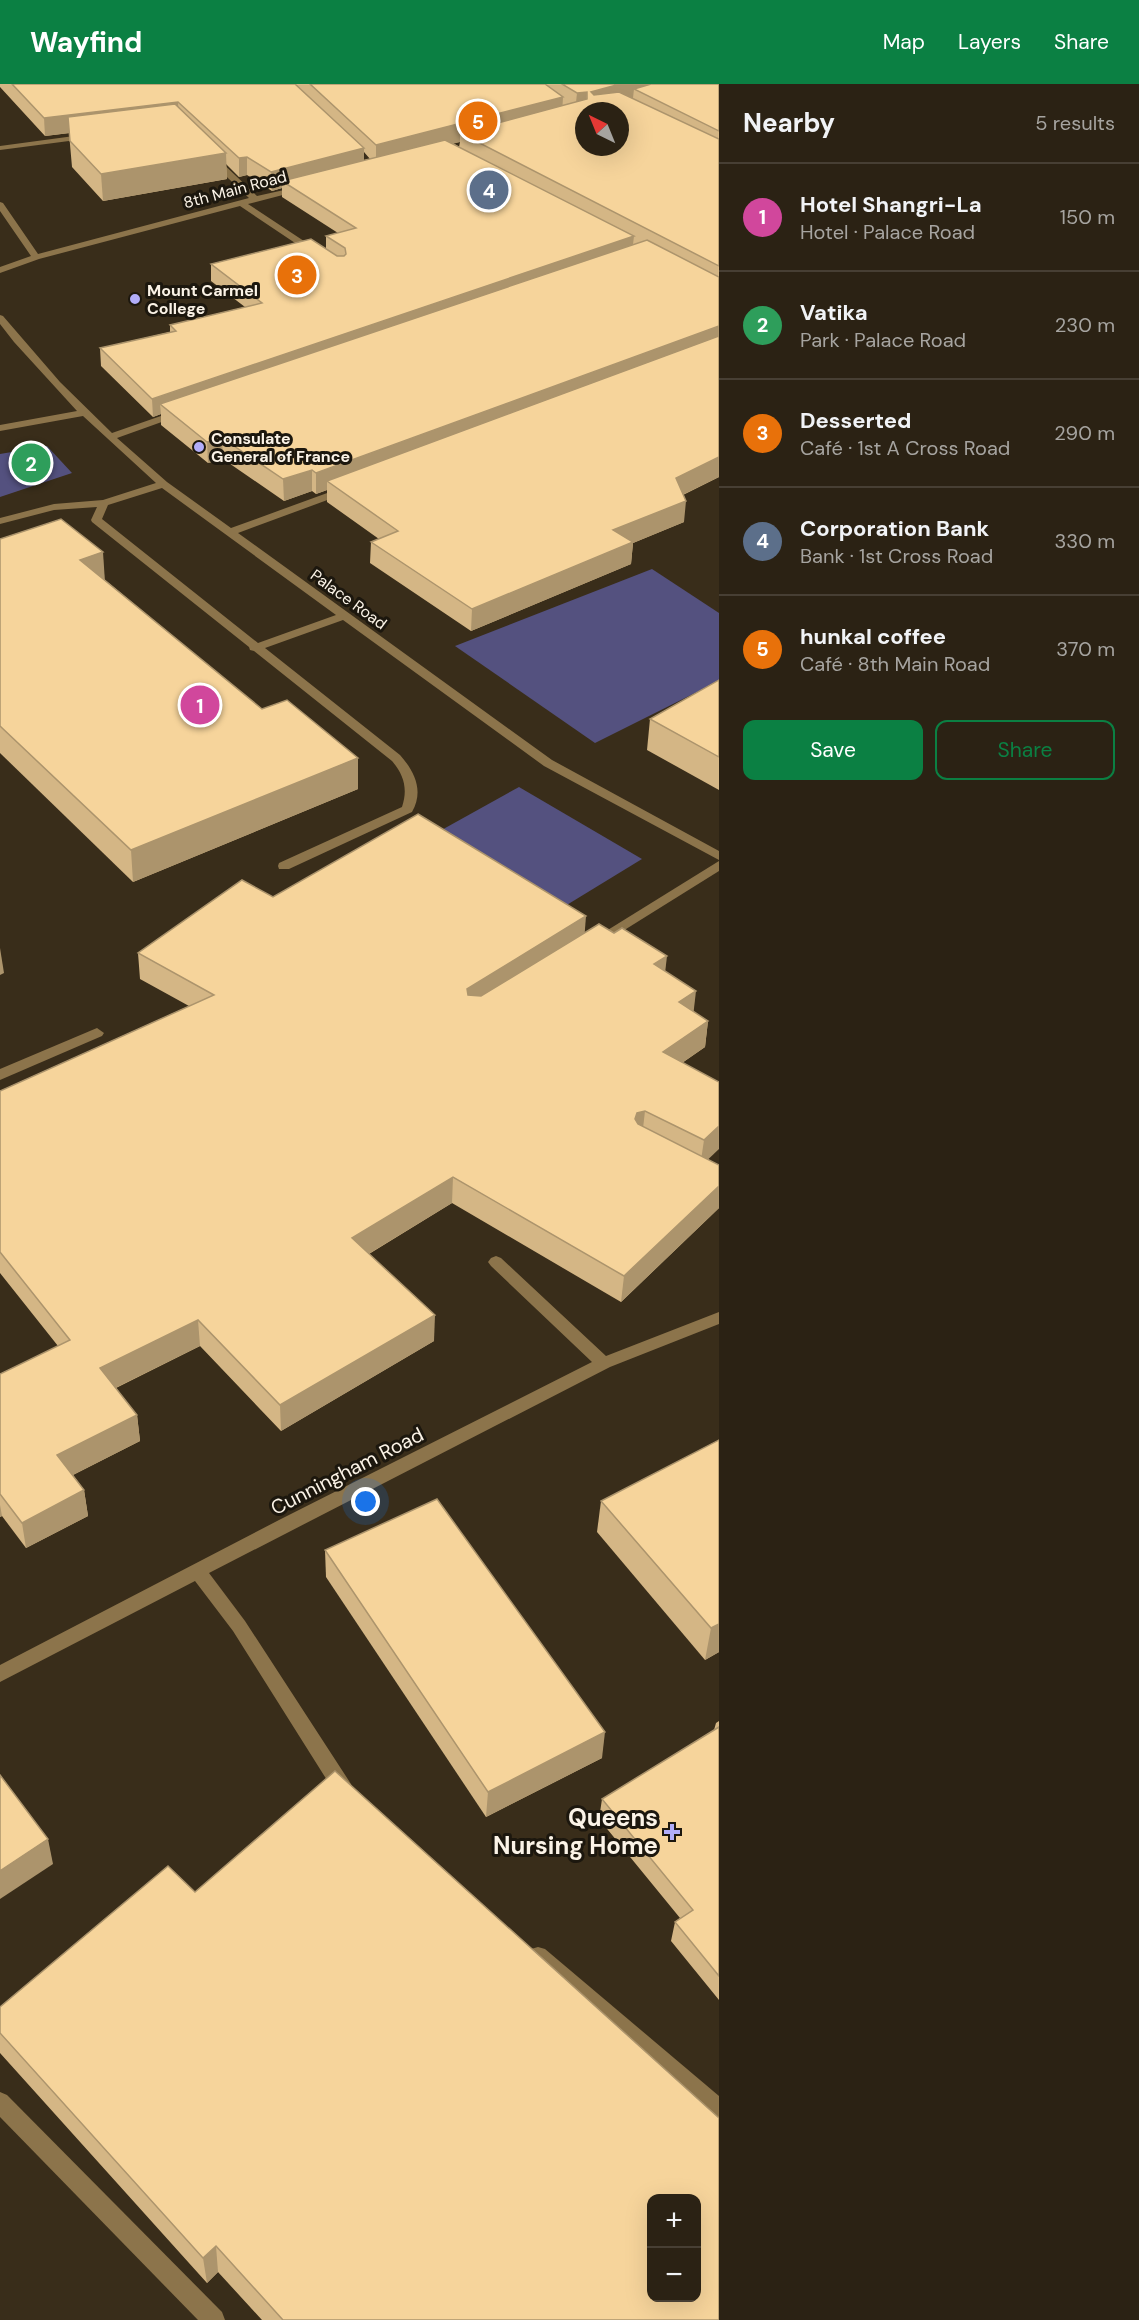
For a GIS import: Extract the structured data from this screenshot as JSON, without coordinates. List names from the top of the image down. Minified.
{"streets":{"street":["8th Main Road","Palace Road","Cunningham Road"]},"places":{"other":["Mount Carmel College","Consulate General of France"],"health":["Queens Nursing Home"]},"north":"top left","page":{"header":"Wayfind","nav":["Map","Layers","Share"],"heading":["Nearby","5 results"],"pins":["5","4","3","2","1"],"list":[{"mark":"1","name":"Hotel Shangri-La","note":"Hotel · Palace Road","value":"150 m"},{"mark":"2","name":"Vatika","note":"Park · Palace Road","value":"230 m"},{"mark":"3","name":"Desserted","note":"Café · 1st A Cross Road","value":"290 m"},{"mark":"4","name":"Corporation Bank","note":"Bank · 1st Cross Road","value":"330 m"},{"mark":"5","name":"hunkal coffee","note":"Café · 8th Main Road","value":"370 m"}],"buttons":["Save","Share"],"map_buttons":["+","−"]}}
